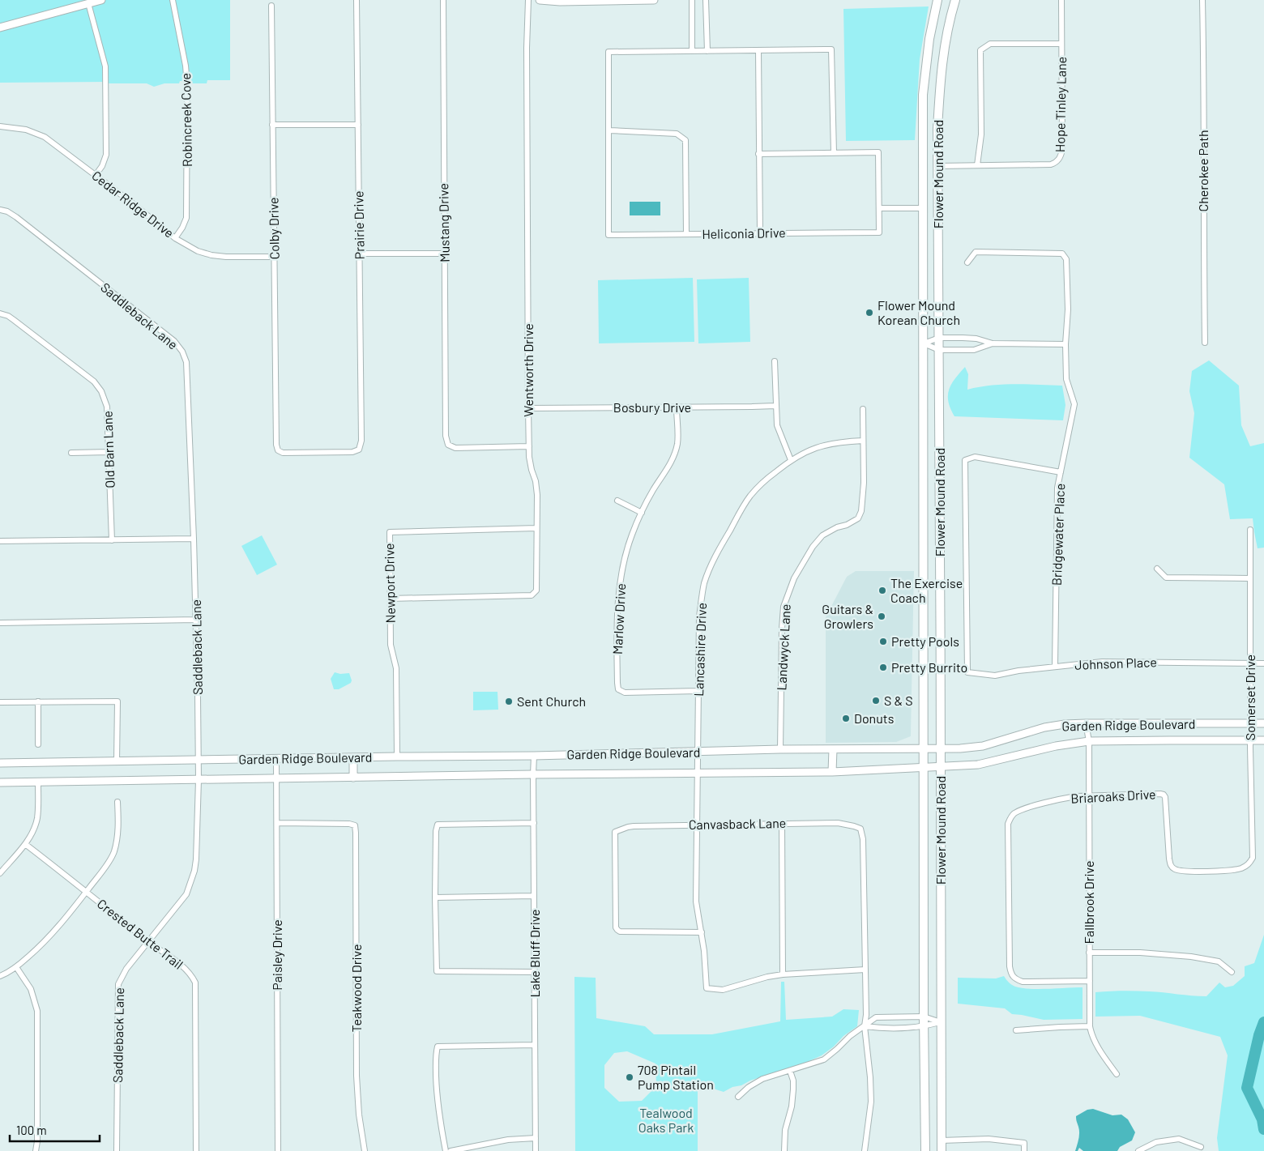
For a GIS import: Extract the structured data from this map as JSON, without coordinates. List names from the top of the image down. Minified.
{"streets":{"main road":["Flower Mound Road","Garden Ridge Boulevard"],"street":["Hope Tinley Lane","Robincreek Cove","Cherokee Path","Cedar Ridge Drive","Mustang Drive","Prairie Drive","Colby Drive","Heliconia Drive","Saddleback Lane","Wentworth Drive","Bosbury Drive","Old Barn Lane","Bridgewater Place","Newport Drive","Marlow Drive","Landwyck Lane","Lancashire Drive","Johnson Place","Somerset Drive","Briaroaks Drive","Canvasback Lane","Fallbrook Drive","Crested Butte Trail","Lake Bluff Drive","Paisley Drive","Teakwood Drive"]},"crossings":[["Hope Tinley Lane","Flower Mound Road"],["Robincreek Cove","Cedar Ridge Drive"],["Flower Mound Road","Garden Ridge Boulevard"],["Cedar Ridge Drive","Colby Drive"],["Mustang Drive","Wentworth Drive"],["Prairie Drive","Colby Drive"],["Saddleback Lane","Garden Ridge Boulevard"],["Saddleback Lane","Crested Butte Trail"],["Wentworth Drive","Bosbury Drive"],["Wentworth Drive","Newport Drive"],["Bosbury Drive","Marlow Drive"],["Bridgewater Place","Johnson Place"],["Newport Drive","Garden Ridge Boulevard"],["Marlow Drive","Lancashire Drive"],["Landwyck Lane","Lancashire Drive"],["Landwyck Lane","Garden Ridge Boulevard"],["Lancashire Drive","Garden Ridge Boulevard"],["Lancashire Drive","Canvasback Lane"],["Johnson Place","Somerset Drive"],["Somerset Drive","Garden Ridge Boulevard"],["Somerset Drive","Briaroaks Drive"],["Garden Ridge Boulevard","Fallbrook Drive"],["Garden Ridge Boulevard","Lake Bluff Drive"],["Garden Ridge Boulevard","Paisley Drive"],["Briaroaks Drive","Fallbrook Drive"],["Paisley Drive","Teakwood Drive"]],"parks":["Tealwood Oaks Park"],"places":["Flower Mound Korean Church","The Exercise Coach","Guitars & Growlers","Pretty Pools","Pretty Burrito","S & S","Sent Church","Donuts","708 Pintail Pump Station"],"scale_bar":"100 m"}
